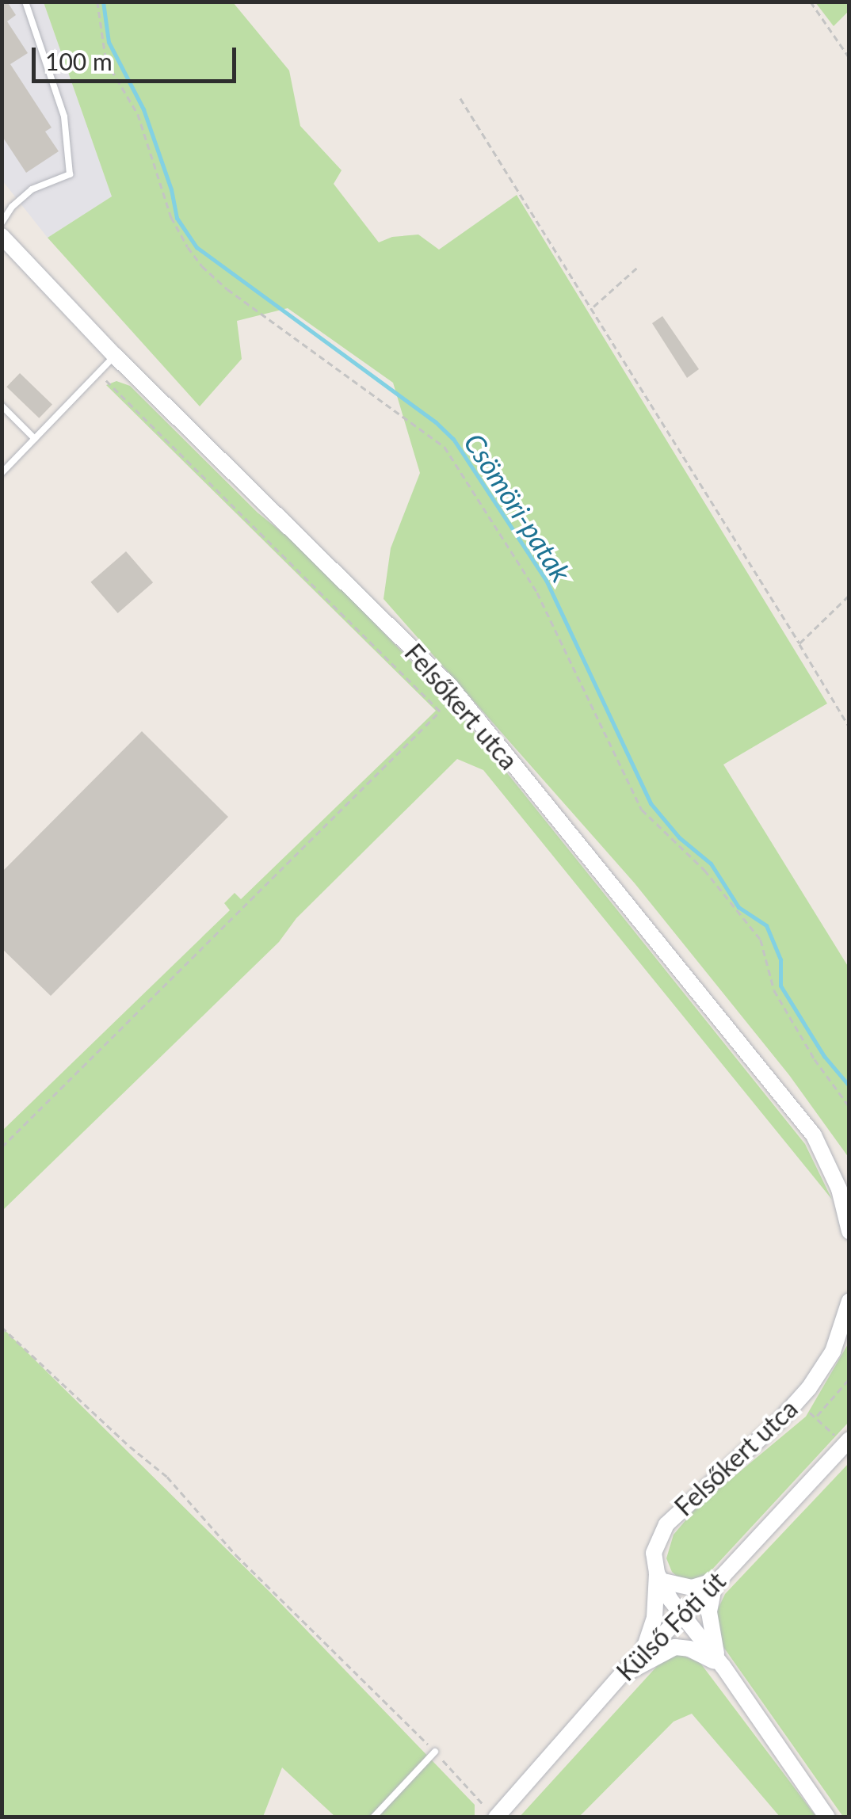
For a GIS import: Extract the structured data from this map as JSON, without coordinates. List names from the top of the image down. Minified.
{"streets":{"street":["Felsőkert utca","Külső Fóti út"]},"crossings":[["Felsőkert utca","Külső Fóti út"]],"water":["Csömöri-patak"],"scale_bar":"100 m"}
